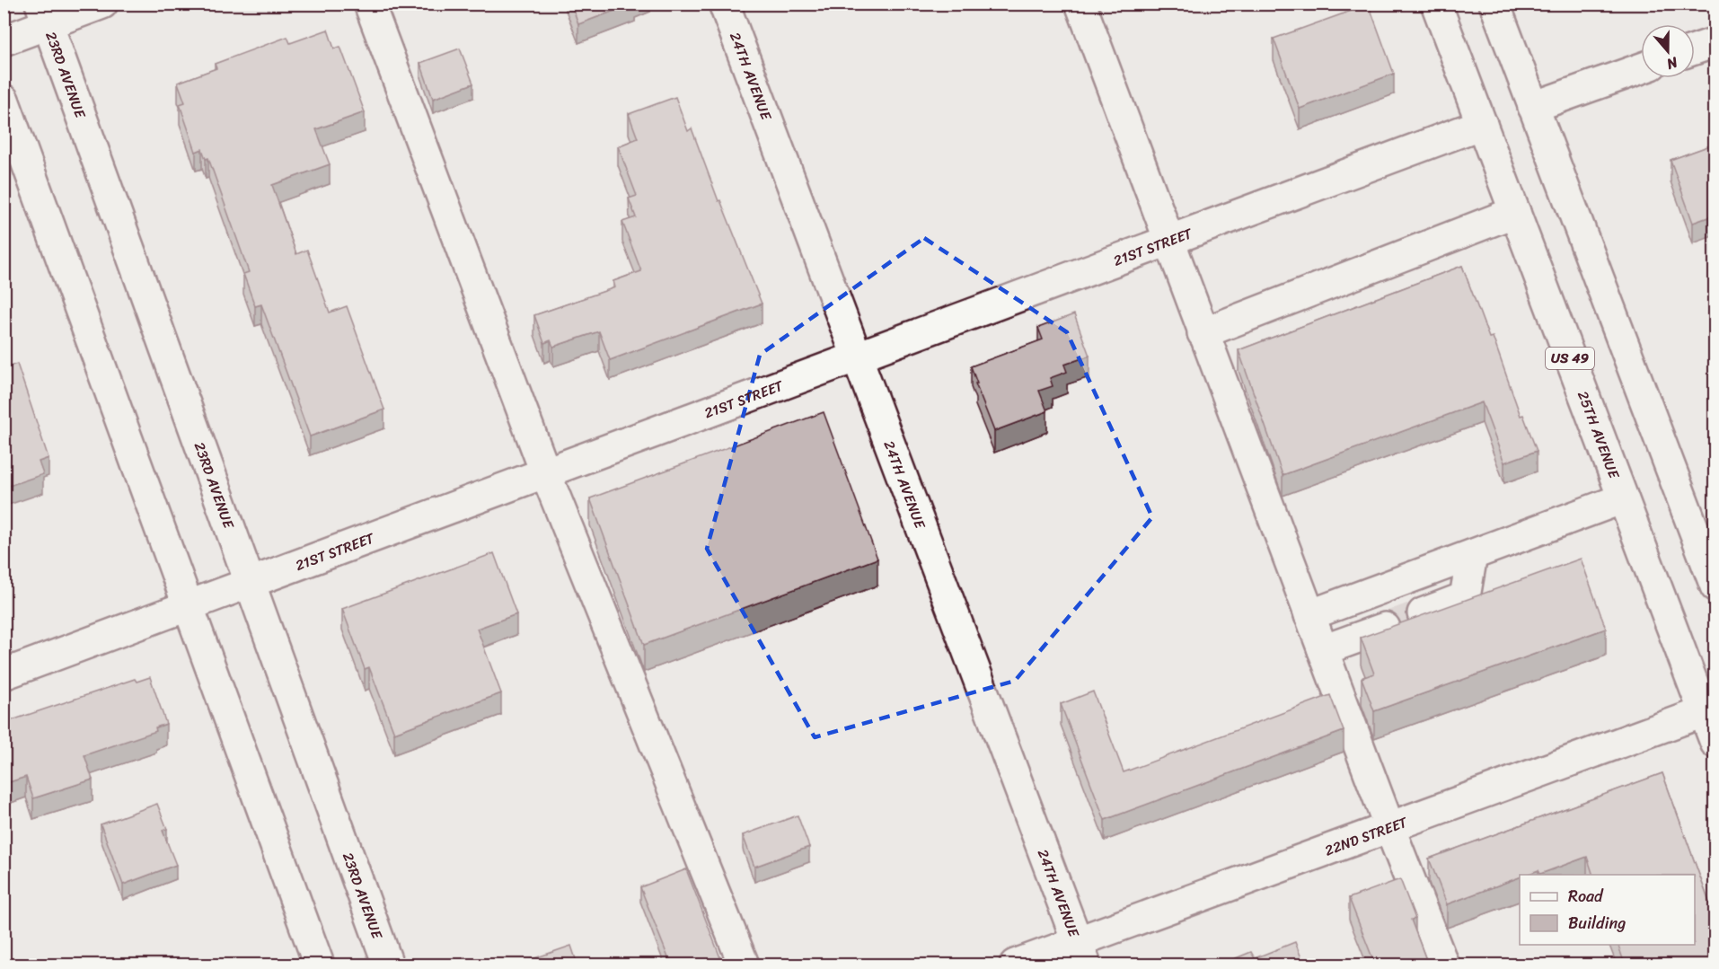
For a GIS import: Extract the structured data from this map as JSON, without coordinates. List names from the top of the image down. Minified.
{"streets":{"street":["23RD AVENUE","24TH AVENUE","21ST STREET","US 49","25TH AVENUE","22ND STREET"]},"crossings":[["23RD AVENUE","21ST STREET"],["24TH AVENUE","21ST STREET"],["24TH AVENUE","22ND STREET"],["21ST STREET","25TH AVENUE"],["25TH AVENUE","22ND STREET"]],"legend":["Road","Building"],"north":"bottom"}
